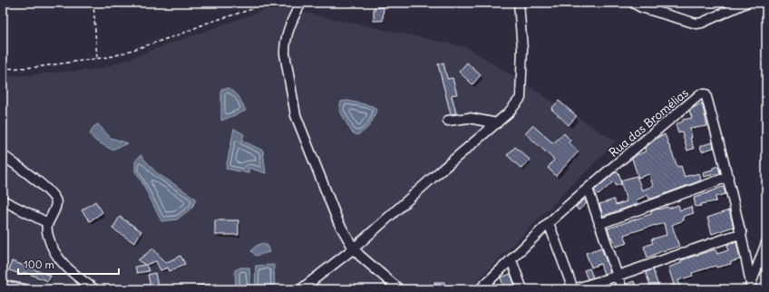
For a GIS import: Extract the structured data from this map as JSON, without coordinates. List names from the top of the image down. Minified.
{"streets":{"street":["Rua das Bromélias"]},"scale_bar":"100 m"}
